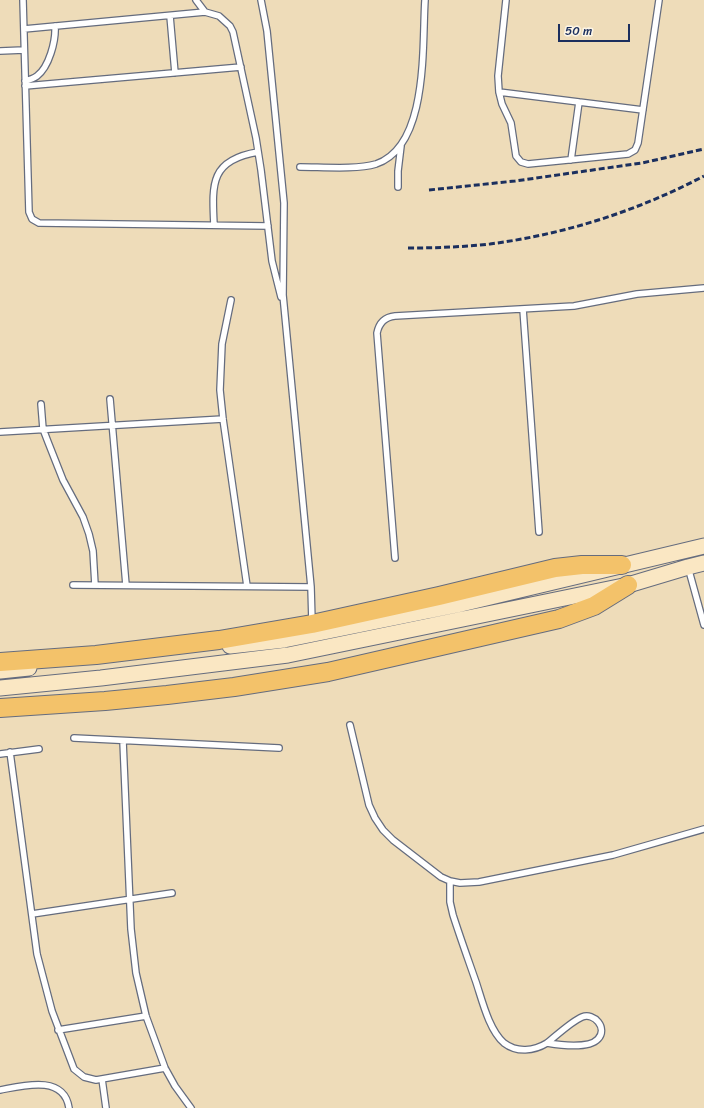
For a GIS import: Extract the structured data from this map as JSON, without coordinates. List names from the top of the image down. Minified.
{"scale_bar":"50 m"}
